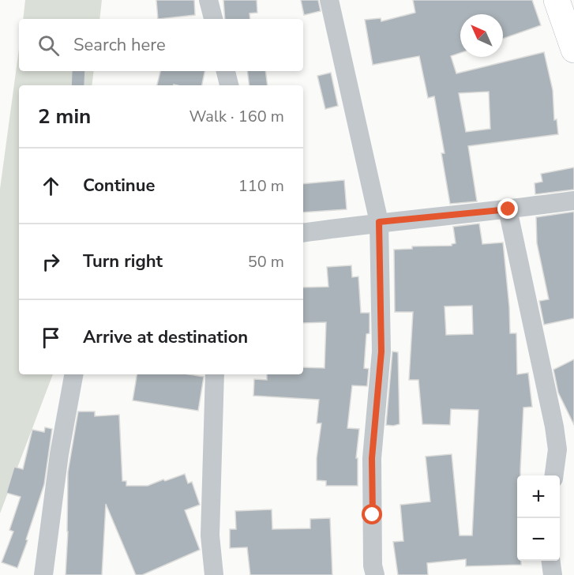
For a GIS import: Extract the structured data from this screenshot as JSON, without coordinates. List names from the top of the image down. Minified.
{"north":"top left","page":{"search":"Search here","heading":["2 min","Walk · 160 m"],"list":[["Continue","110 m"],["Turn right","50 m"],"Arrive at destination"],"map_buttons":["+","−"]}}
